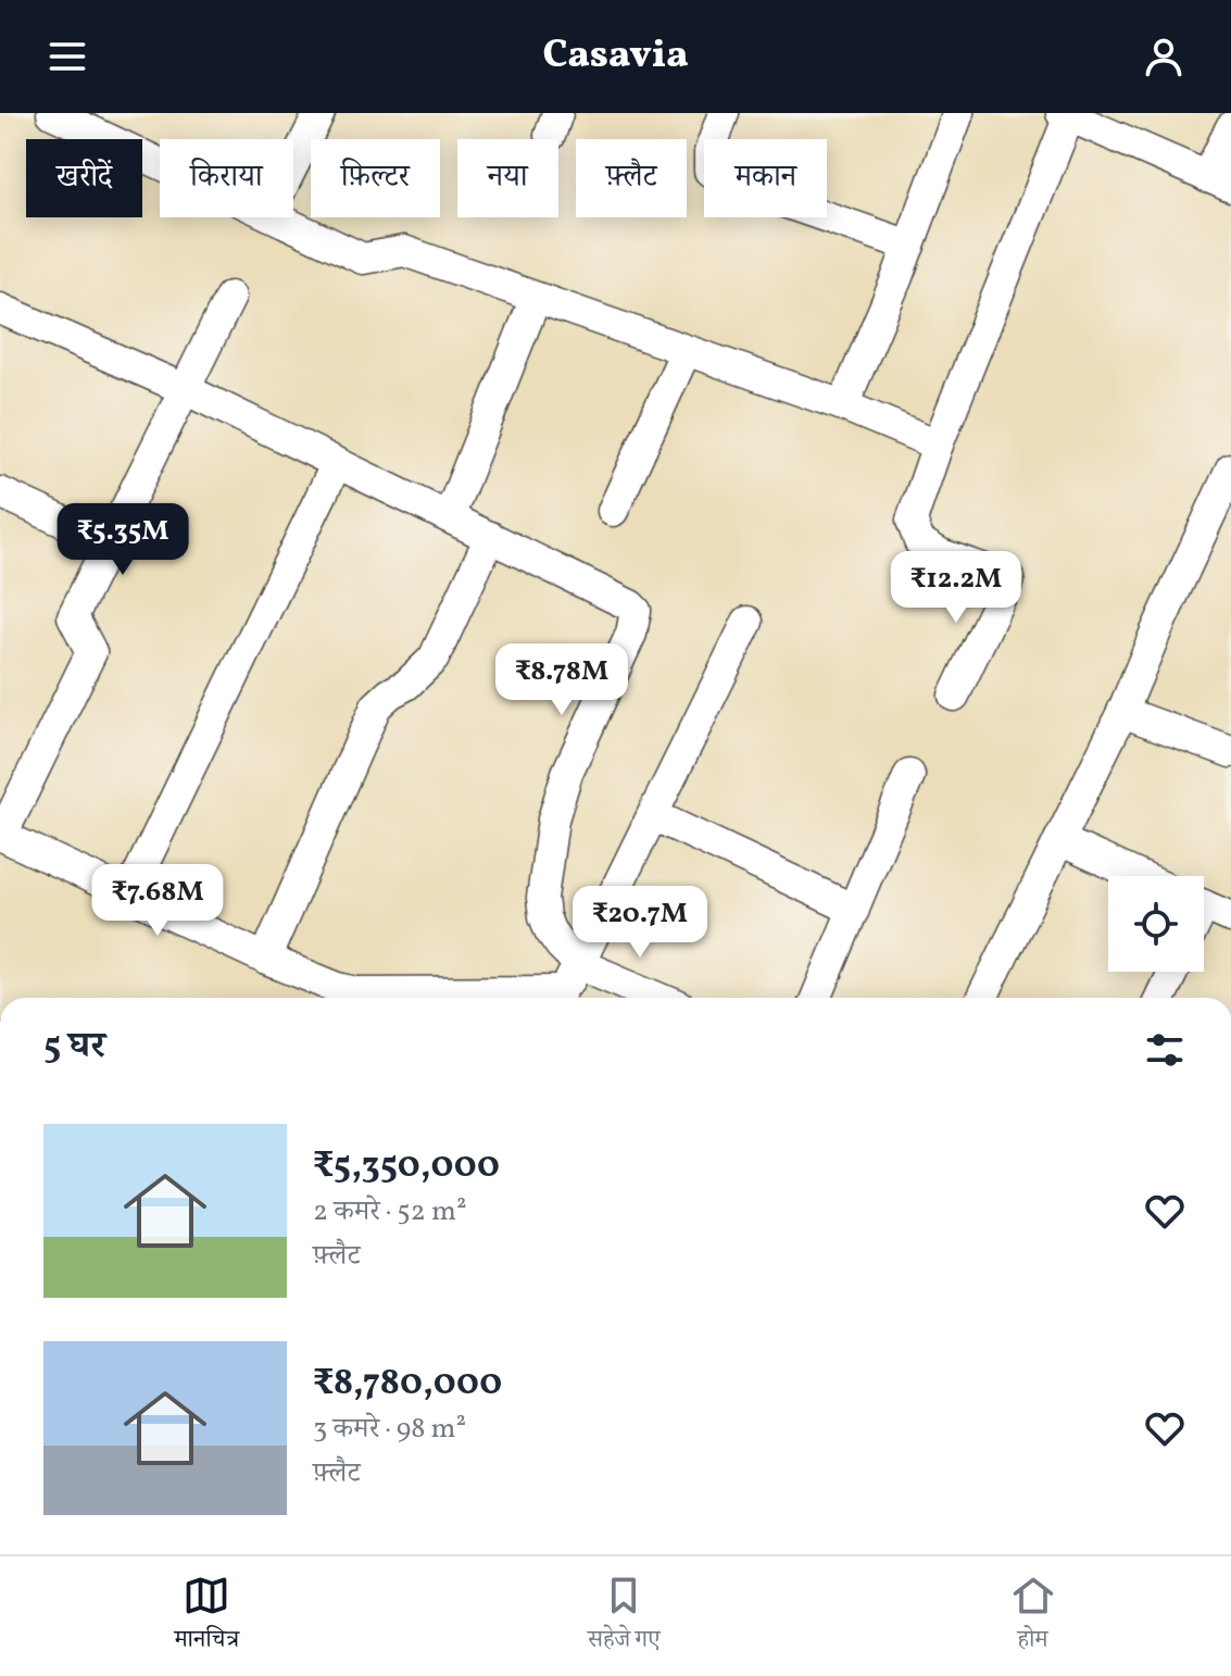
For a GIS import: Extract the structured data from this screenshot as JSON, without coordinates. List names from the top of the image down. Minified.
{"page":{"header":"Casavia","chip":["खरीदें","किराया","फ़िल्टर","नया","फ़्लैट","मकान"],"price":["₹5.35M","₹12.2M","₹8.78M","₹7.68M","₹20.7M"],"heading":"5 घर","list":[{"name":"₹5,350,000","note":"2 कमरे · 52 m² · फ़्लैट"},{"name":"₹8,780,000","note":"3 कमरे · 98 m² · फ़्लैट"}],"tabs":["मानचित्र","सहेजे गए","होम"]}}
